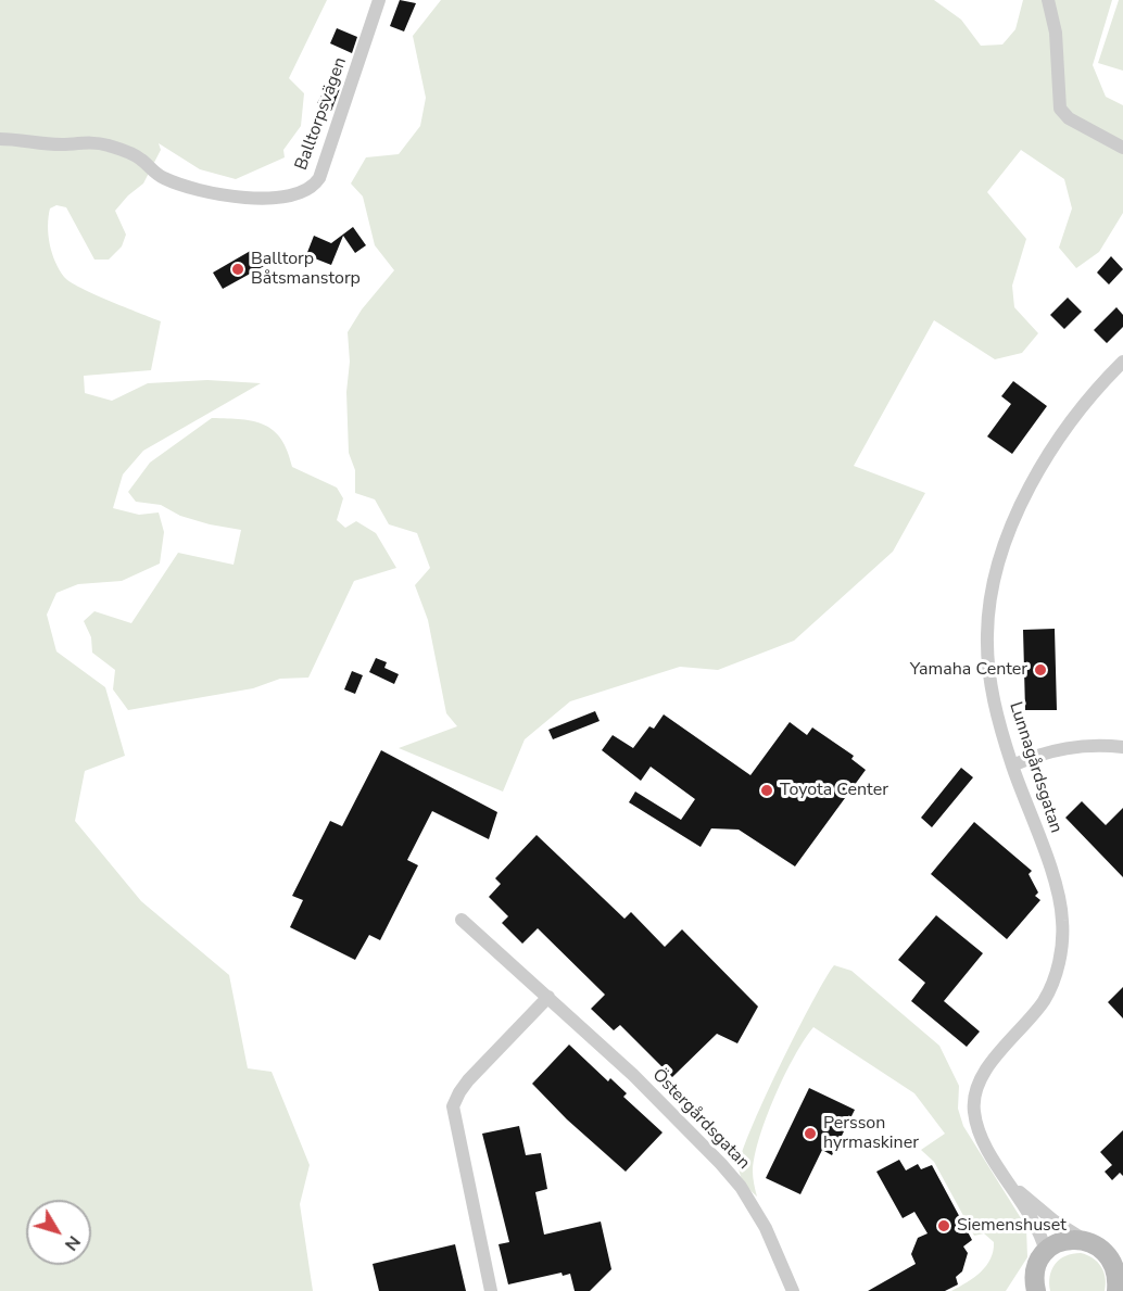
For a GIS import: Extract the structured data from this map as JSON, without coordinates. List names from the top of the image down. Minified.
{"streets":{"street":["Balltorpsvägen","Lunnagårdsgatan","Östergårdsgatan"]},"places":["Balltorp Båtsmanstorp","Yamaha Center","Toyota Center","Persson hyrmaskiner","Siemenshuset"],"north":"bottom right"}
